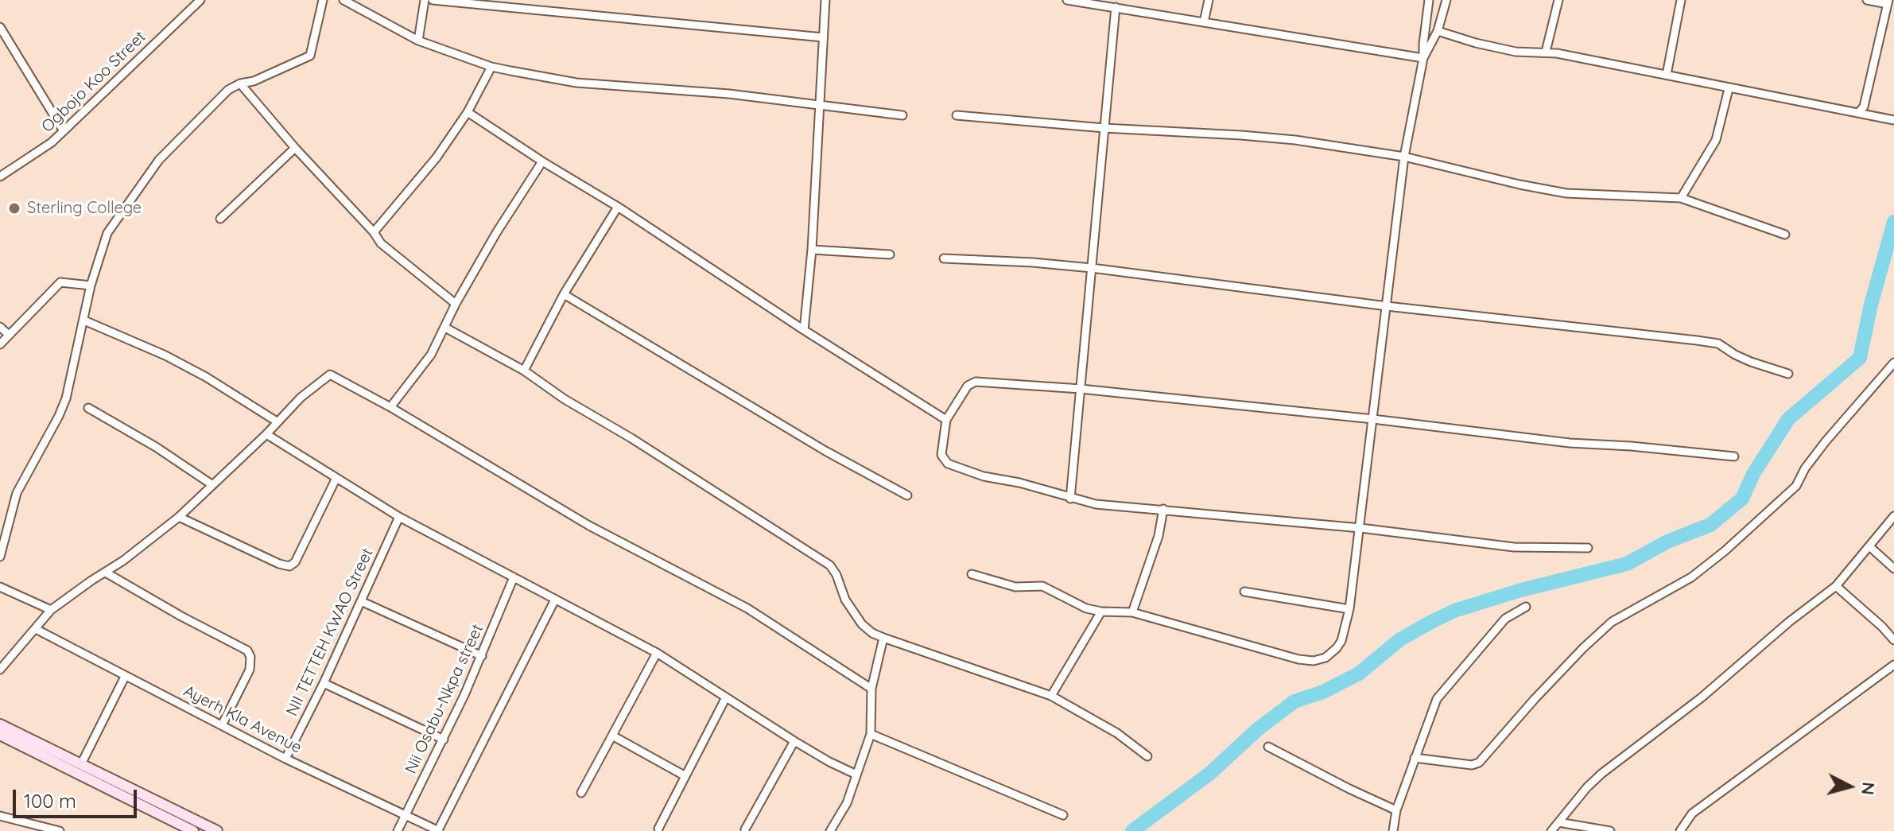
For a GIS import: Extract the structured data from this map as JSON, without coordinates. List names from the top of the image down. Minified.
{"streets":{"street":["Ogbojo Koo Street","NII TETTEH KWAO Street","Nii Osabu-Nkpa street","Ayerh Kla Avenue"]},"crossings":[["NII TETTEH KWAO Street","Ayerh Kla Avenue"],["Nii Osabu-Nkpa street","Ayerh Kla Avenue"]],"places":["Sterling College"],"scale_bar":"100 m","north":"right"}
